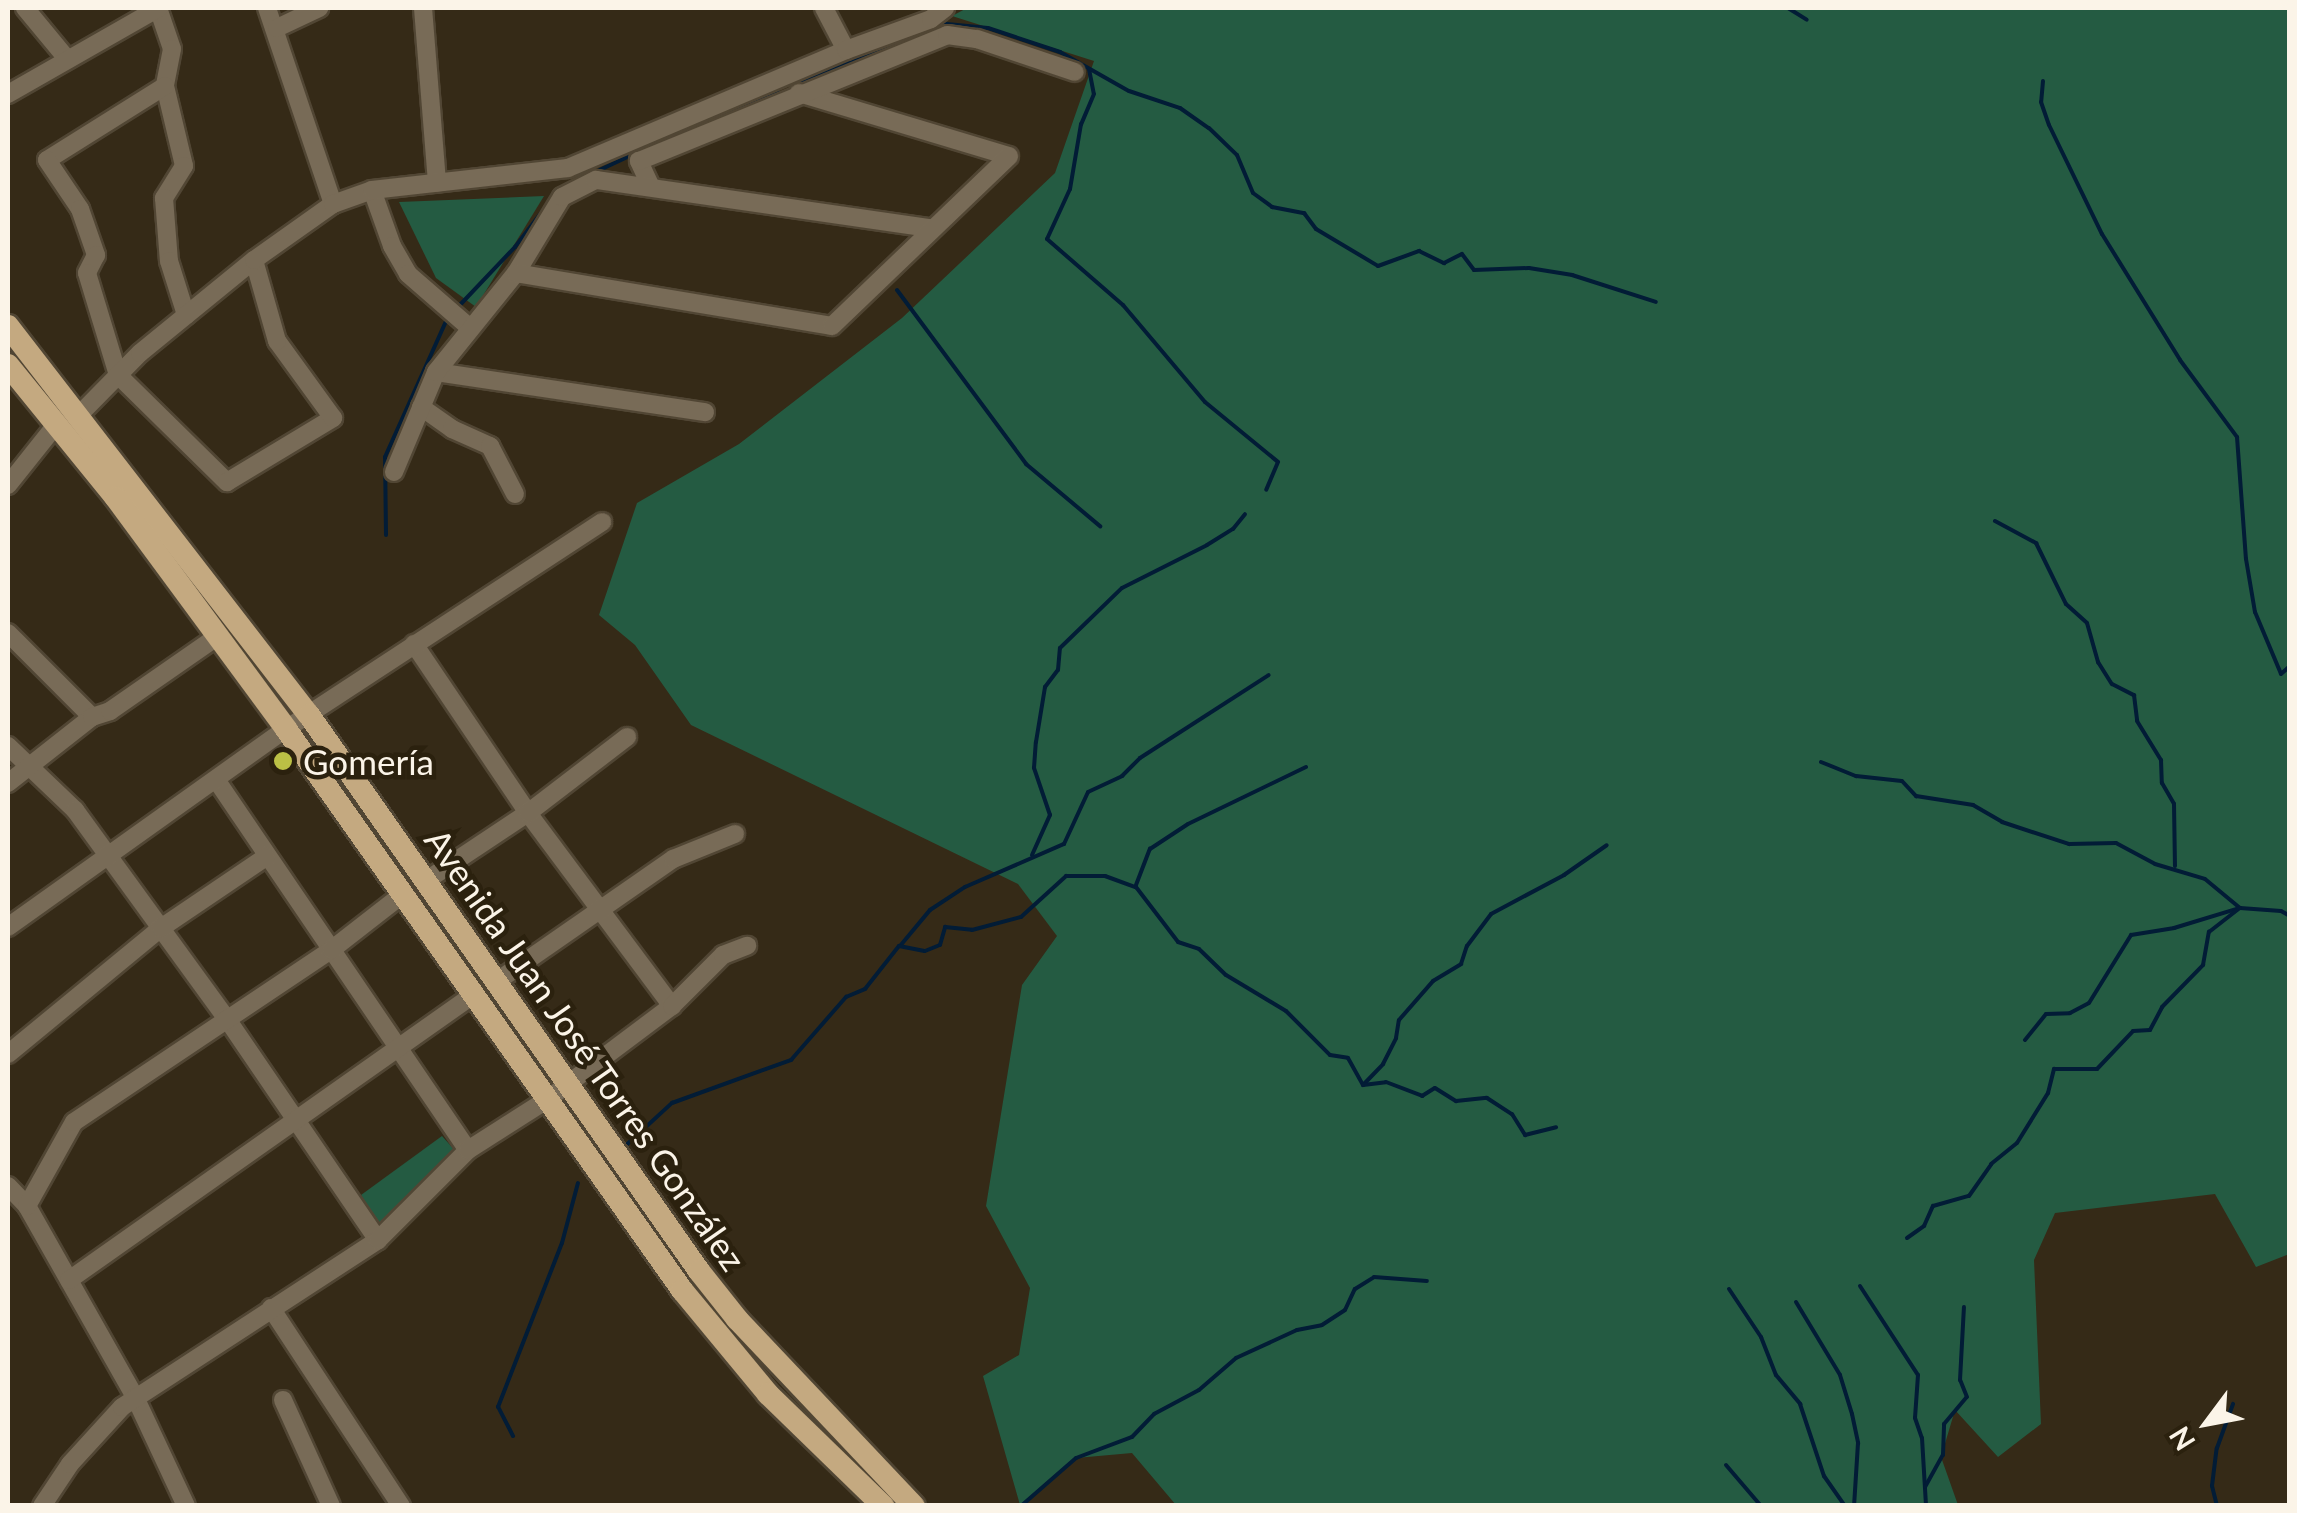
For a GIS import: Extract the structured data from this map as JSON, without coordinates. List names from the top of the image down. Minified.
{"streets":{"main road":["Avenida Juan José Torres González"]},"places":["Gomería"],"north":"bottom left"}
